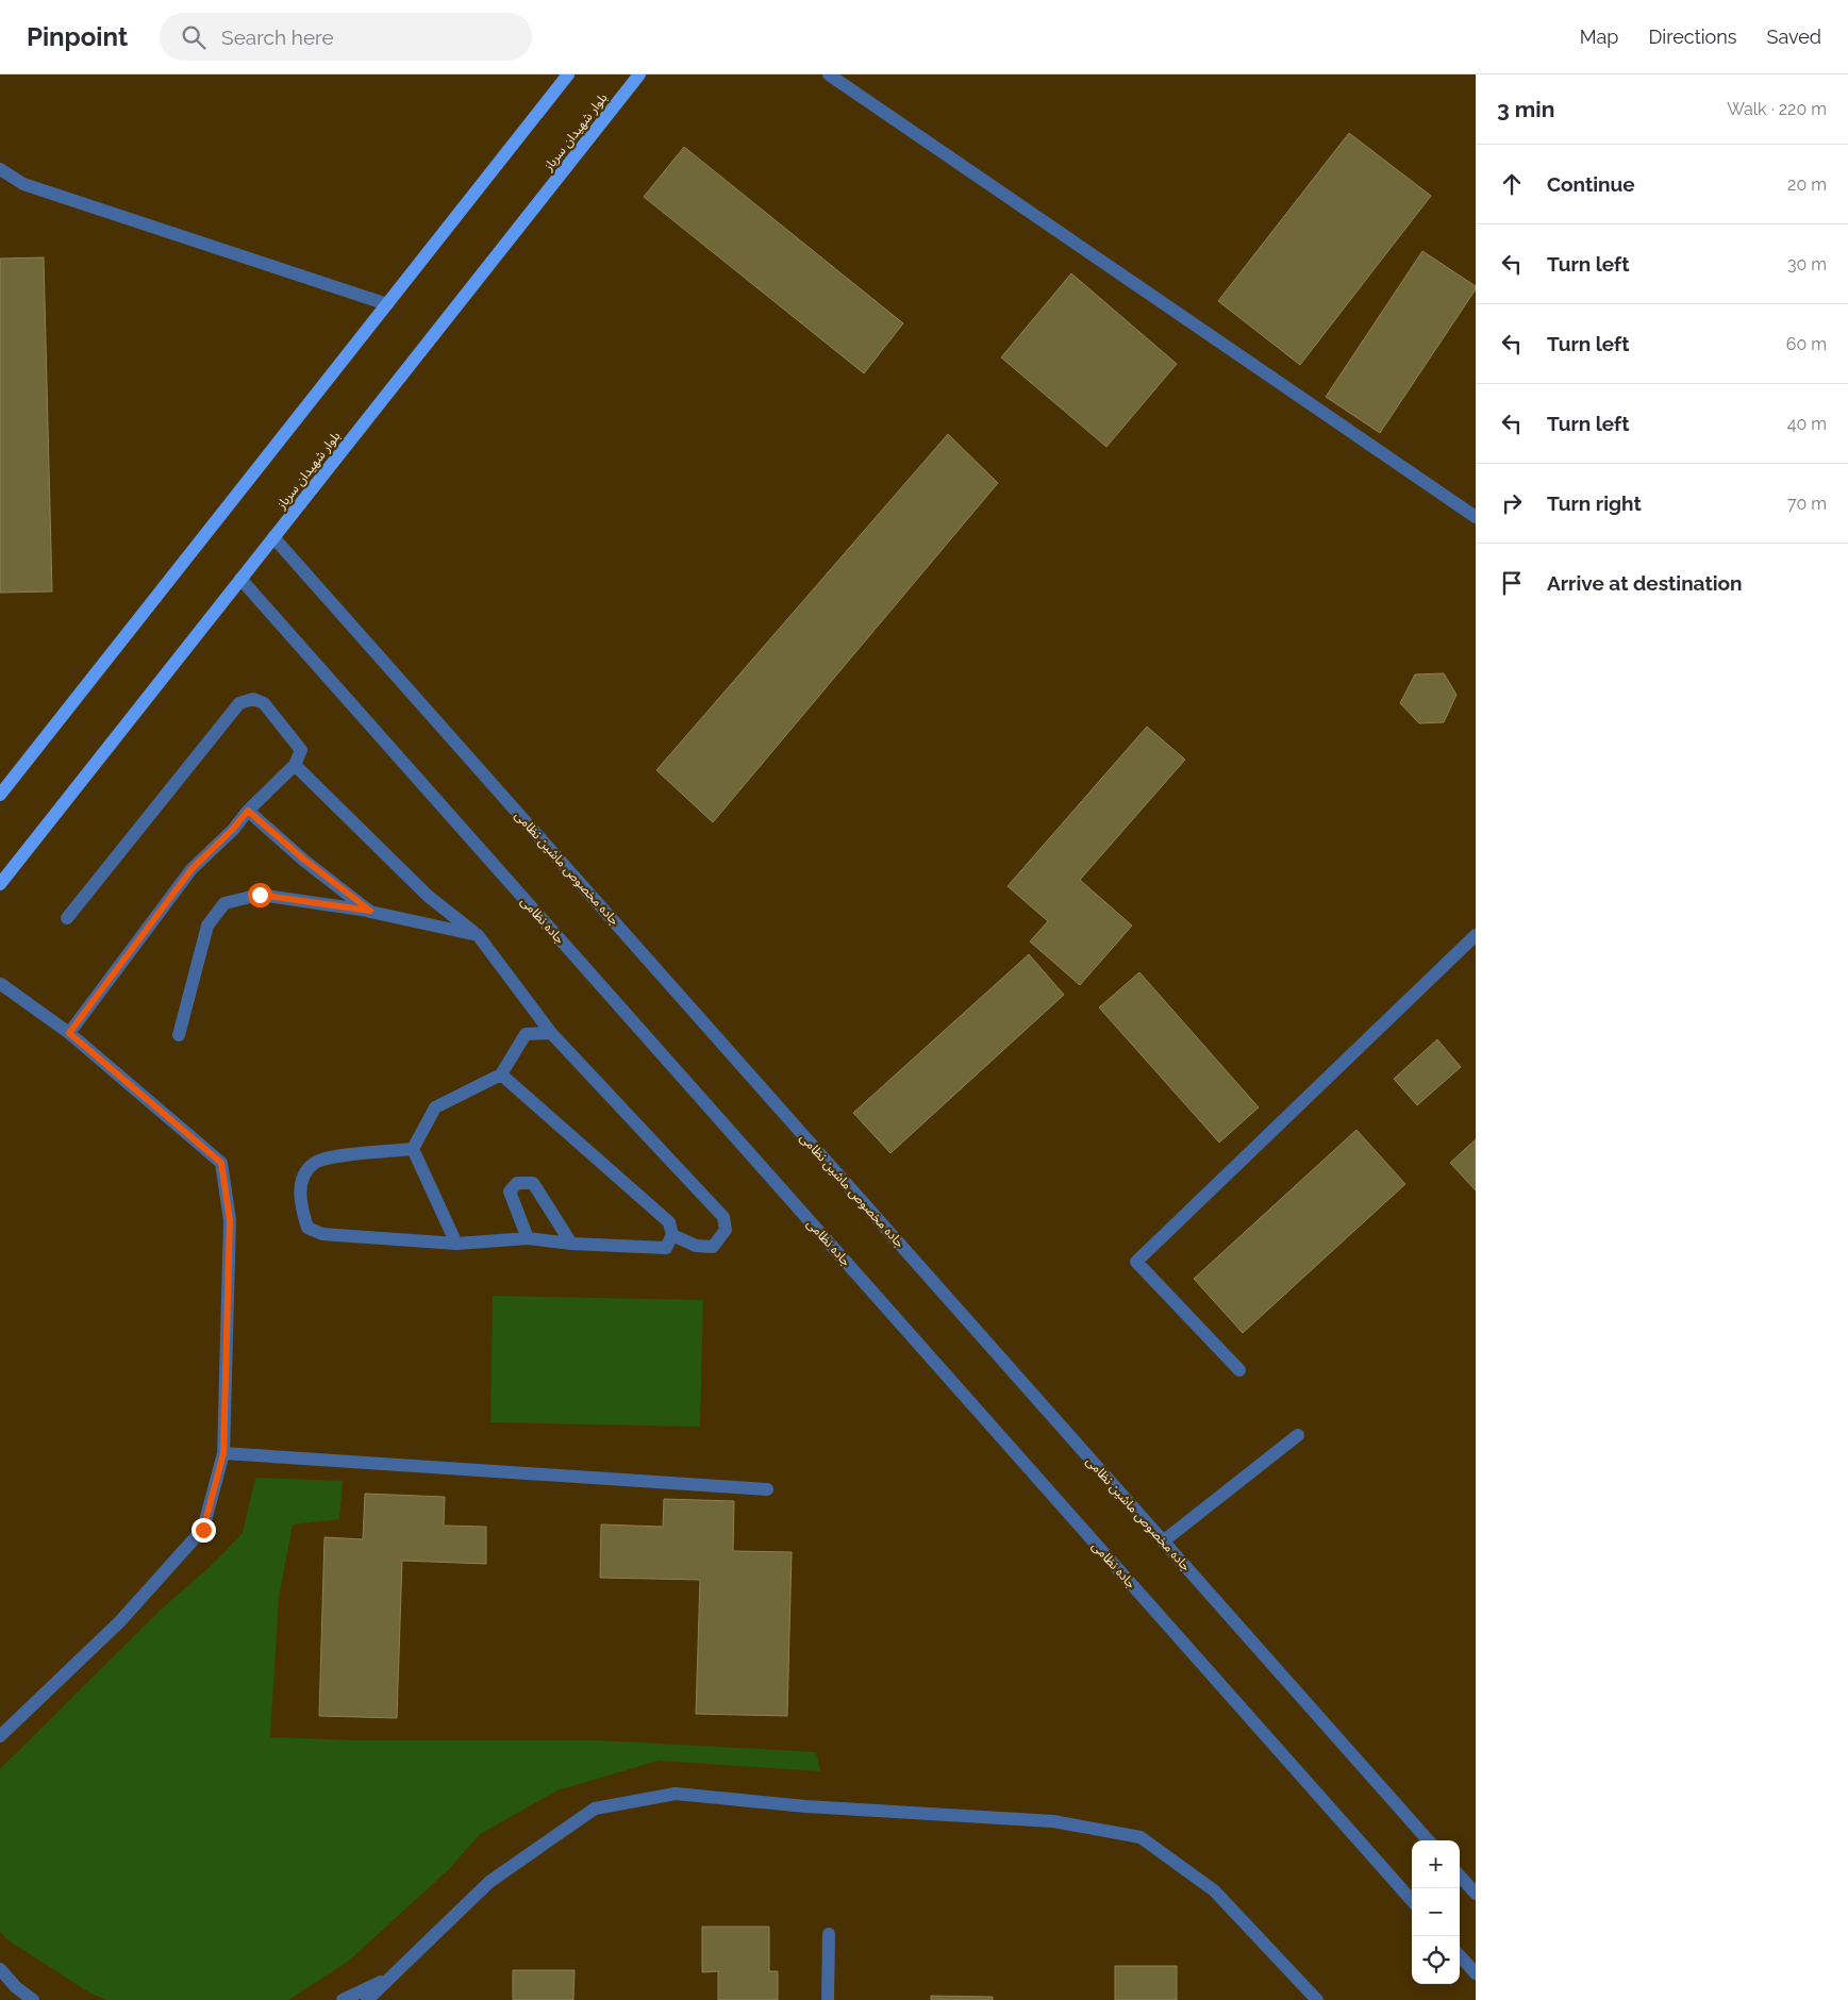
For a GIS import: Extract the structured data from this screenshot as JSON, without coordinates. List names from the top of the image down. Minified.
{"streets":{"main road":["بلوار شهیدان سرباز"],"street":["جاده مخصوص ماشین نظامی","جاده نظامی"]},"crossings":[["بلوار شهیدان سرباز","جاده مخصوص ماشین نظامی"],["بلوار شهیدان سرباز","جاده نظامی"]],"page":{"header":"Pinpoint","search":"Search here","nav":["Map","Directions","Saved"],"heading":["3 min","Walk · 220 m"],"list":[["Continue","20 m"],["Turn left","30 m"],["Turn left","60 m"],["Turn left","40 m"],["Turn right","70 m"],"Arrive at destination"],"map_buttons":["+","−"]}}
